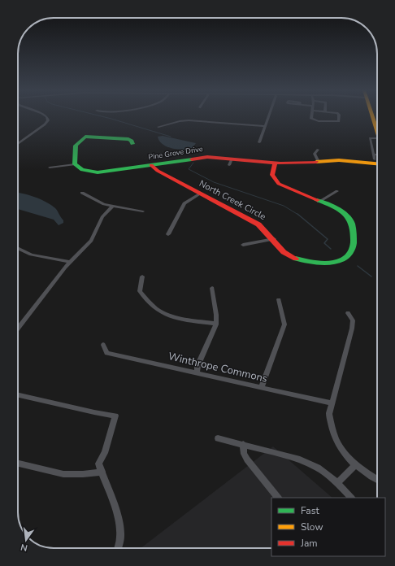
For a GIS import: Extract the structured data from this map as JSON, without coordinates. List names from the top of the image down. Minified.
{"streets":{"street":["Pine Grove Drive","North Creek Circle","Winthrope Commons"]},"crossings":[["Pine Grove Drive","North Creek Circle"]],"legend":["Fast","Slow","Jam"],"north":"bottom"}
